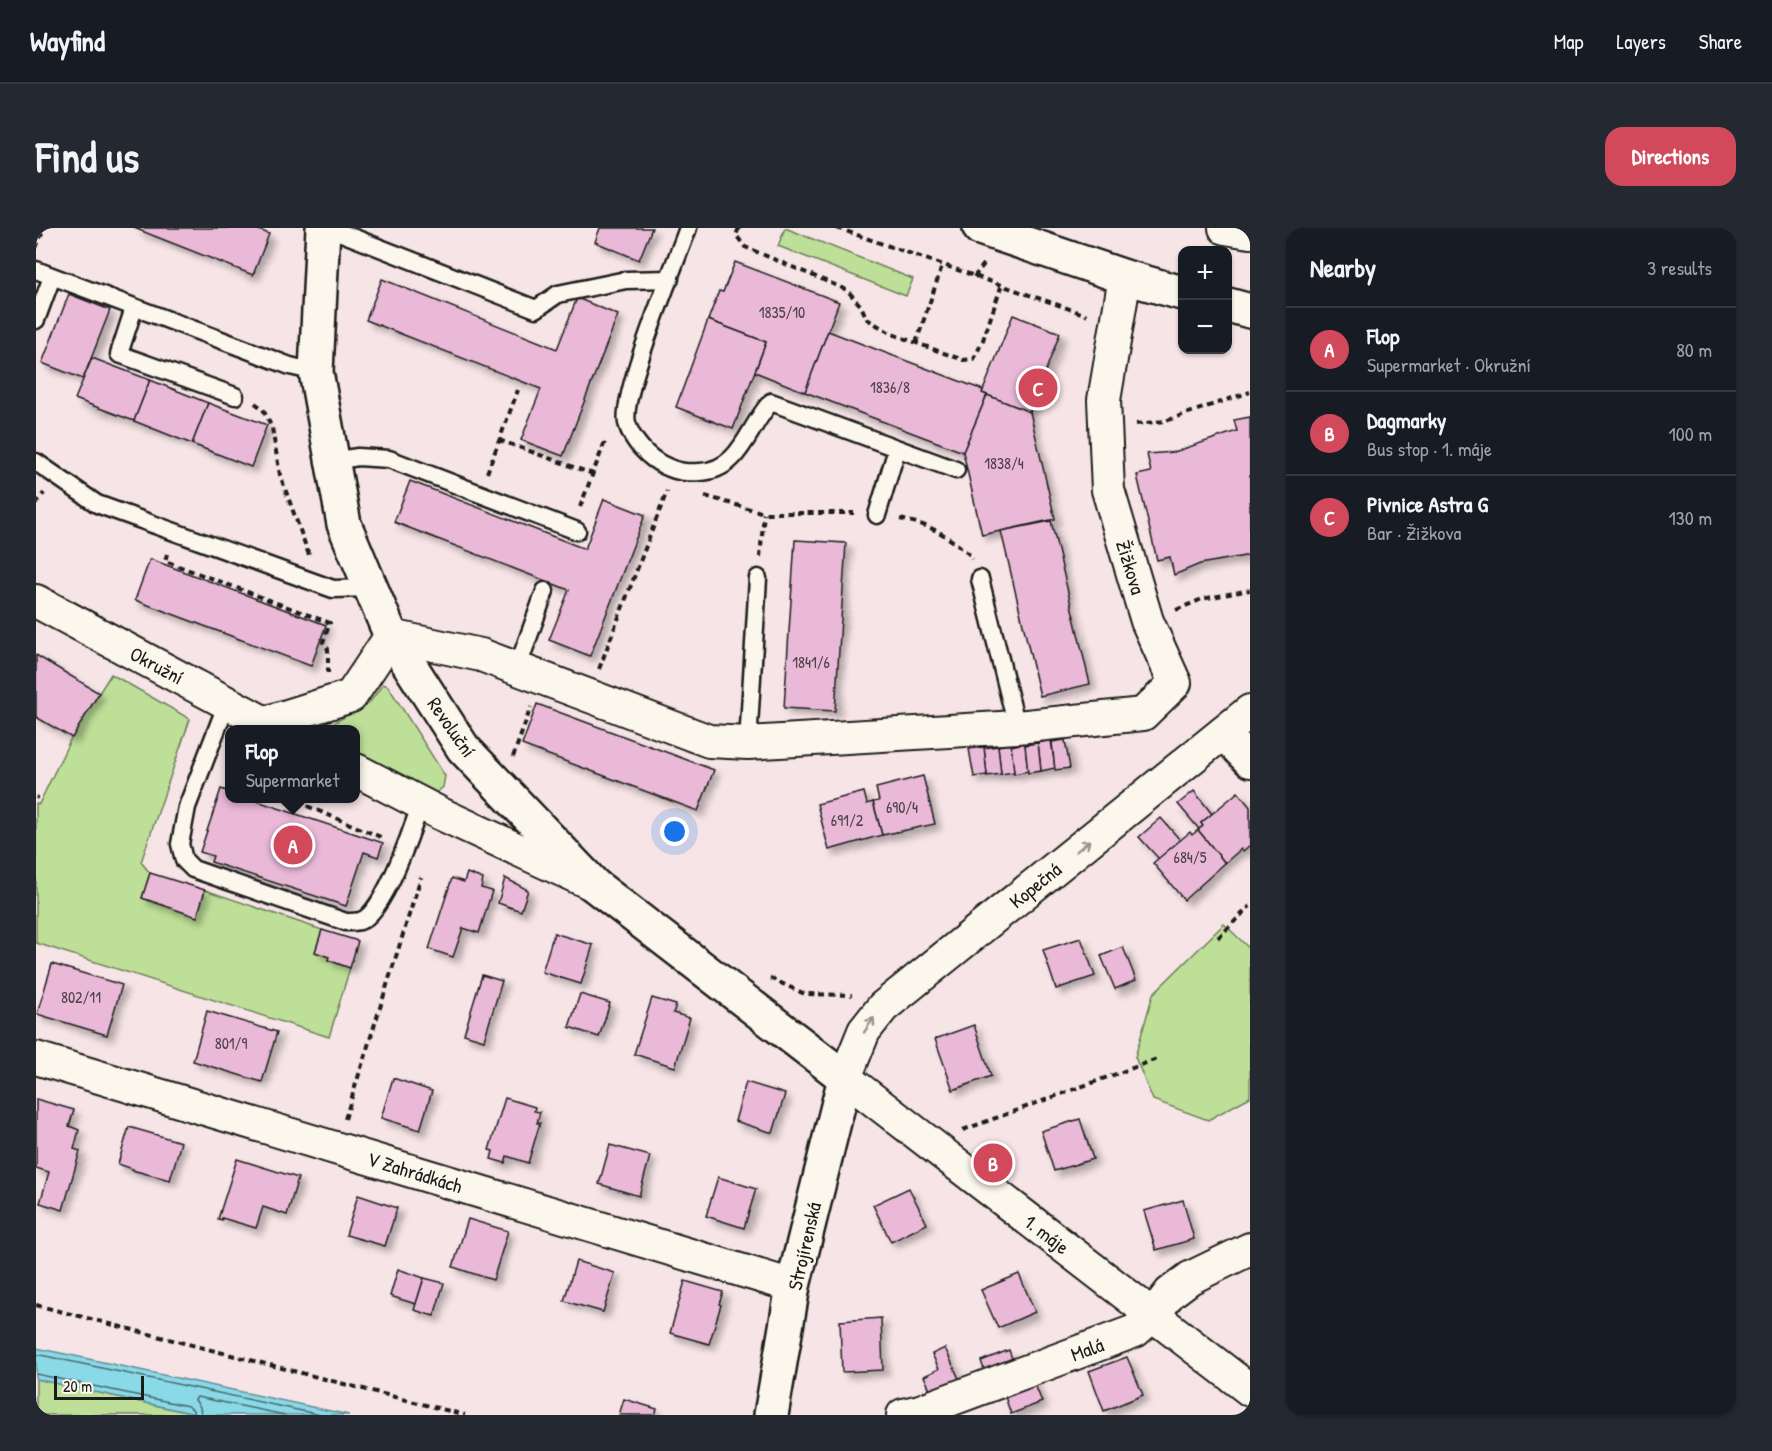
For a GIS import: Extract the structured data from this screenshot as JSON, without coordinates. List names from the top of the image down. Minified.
{"streets":{"street":["Žižkova","Okružní","Revoluční","Kopečná","V Zahrádkách","1. máje","Strojírenská","Malá"]},"crossings":[["Revoluční","Kopečná"],["Revoluční","1. máje"],["Revoluční","Strojírenská"],["Kopečná","1. máje"],["Kopečná","Strojírenská"],["V Zahrádkách","Strojírenská"],["1. máje","Strojírenská"],["1. máje","Malá"]],"one_way":["Kopečná"],"house_numbers":["1835/10","1836/8","1838/4","1841/6","690/4","691/2","684/5","802/11","801/9"],"scale_bar":"20 m","page":{"header":"Wayfind","nav":["Map","Layers","Share"],"buttons":"Directions","title":"Find us","heading":["Nearby","3 results"],"map_buttons":["+","−"],"list":[{"mark":"A","name":"Flop","note":"Supermarket · Okružní","value":"80 m"},{"mark":"B","name":"Dagmarky","note":"Bus stop · 1. máje","value":"100 m"},{"mark":"C","name":"Pivnice Astra G","note":"Bar · Žižkova","value":"130 m"}],"pins":["C","A","B"],"popup":["Flop","Supermarket"],"scale":"20 m"}}
